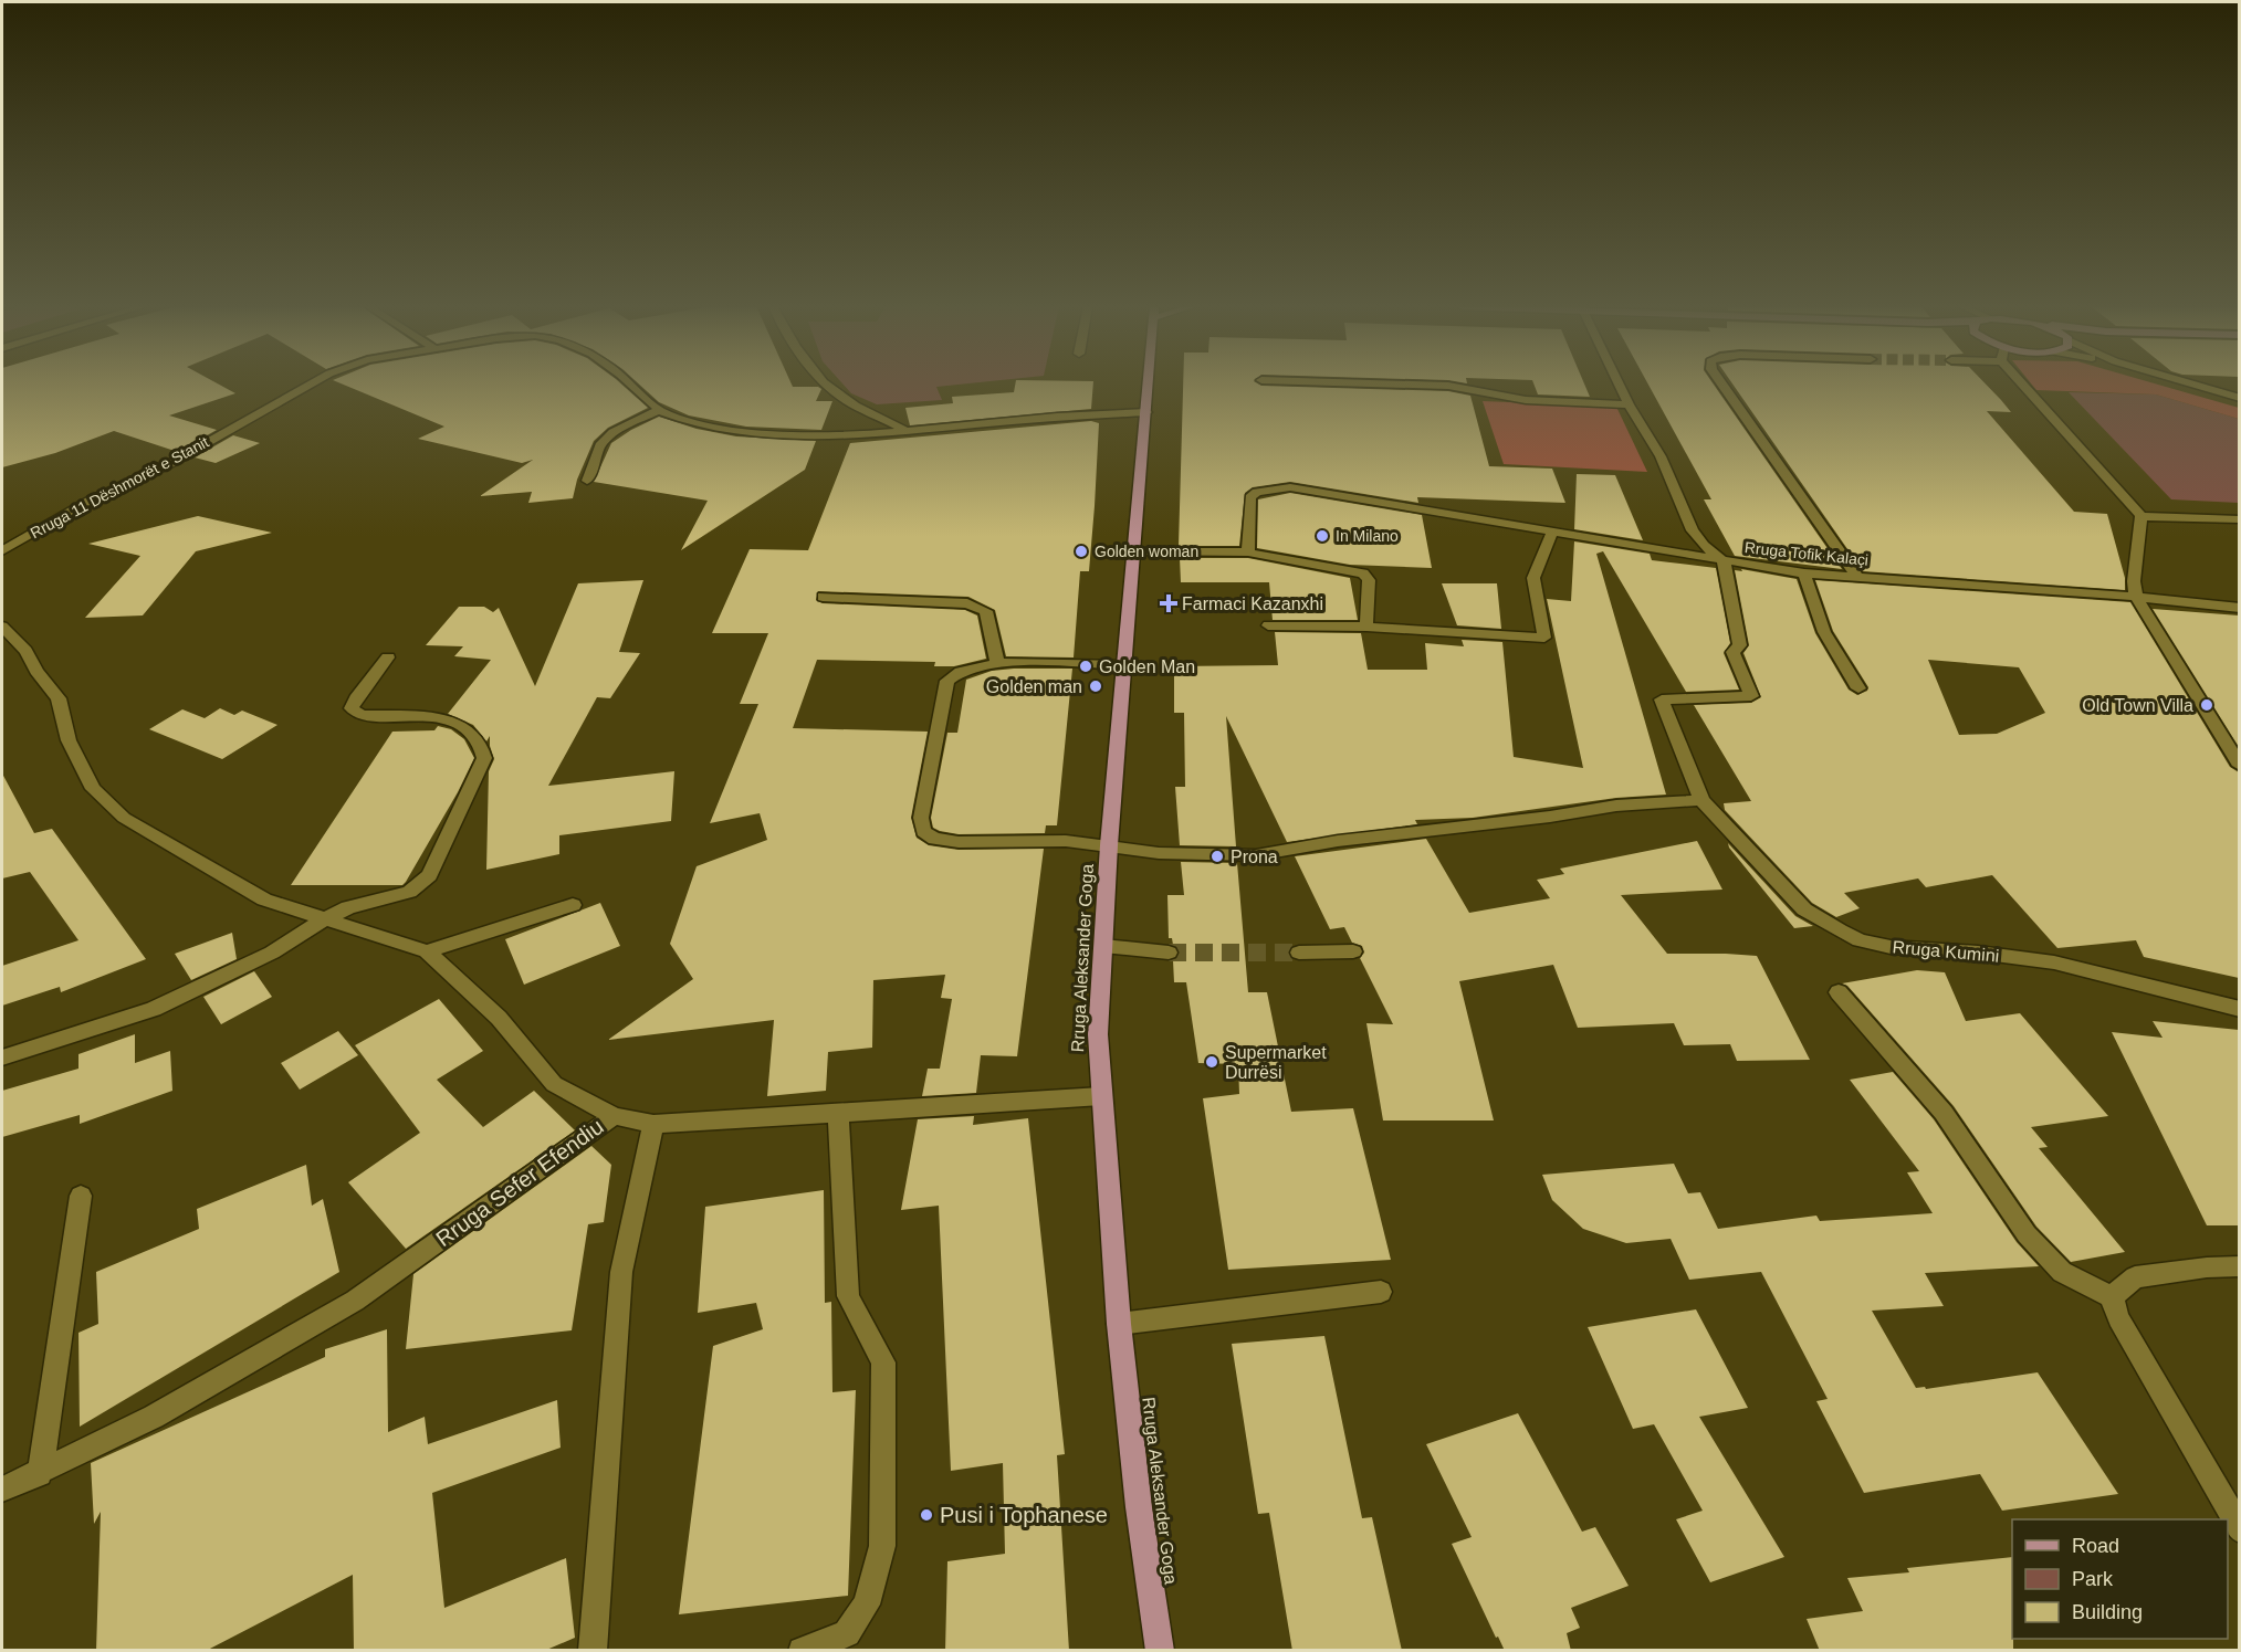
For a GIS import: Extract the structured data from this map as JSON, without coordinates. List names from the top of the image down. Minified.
{"streets":{"main road":["Rruga Aleksander Goga"],"street":["Rruga 11 Dëshmorët e Stanit","Rruga Tofik Kalaçi","Rruga Kumini","Rruga Sefer Efendiu"]},"crossings":[["Rruga 11 Dëshmorët e Stanit","Rruga Aleksander Goga"],["Rruga Aleksander Goga","Rruga Sefer Efendiu"]],"places":{"other":["In Milano","Golden woman","Golden Man","Golden man","Old Town Villa","Prona","Supermarket Durrësi","Pusi i Tophanese"],"health":["Farmaci Kazanxhi"]},"legend":["Road","Park","Building"]}
